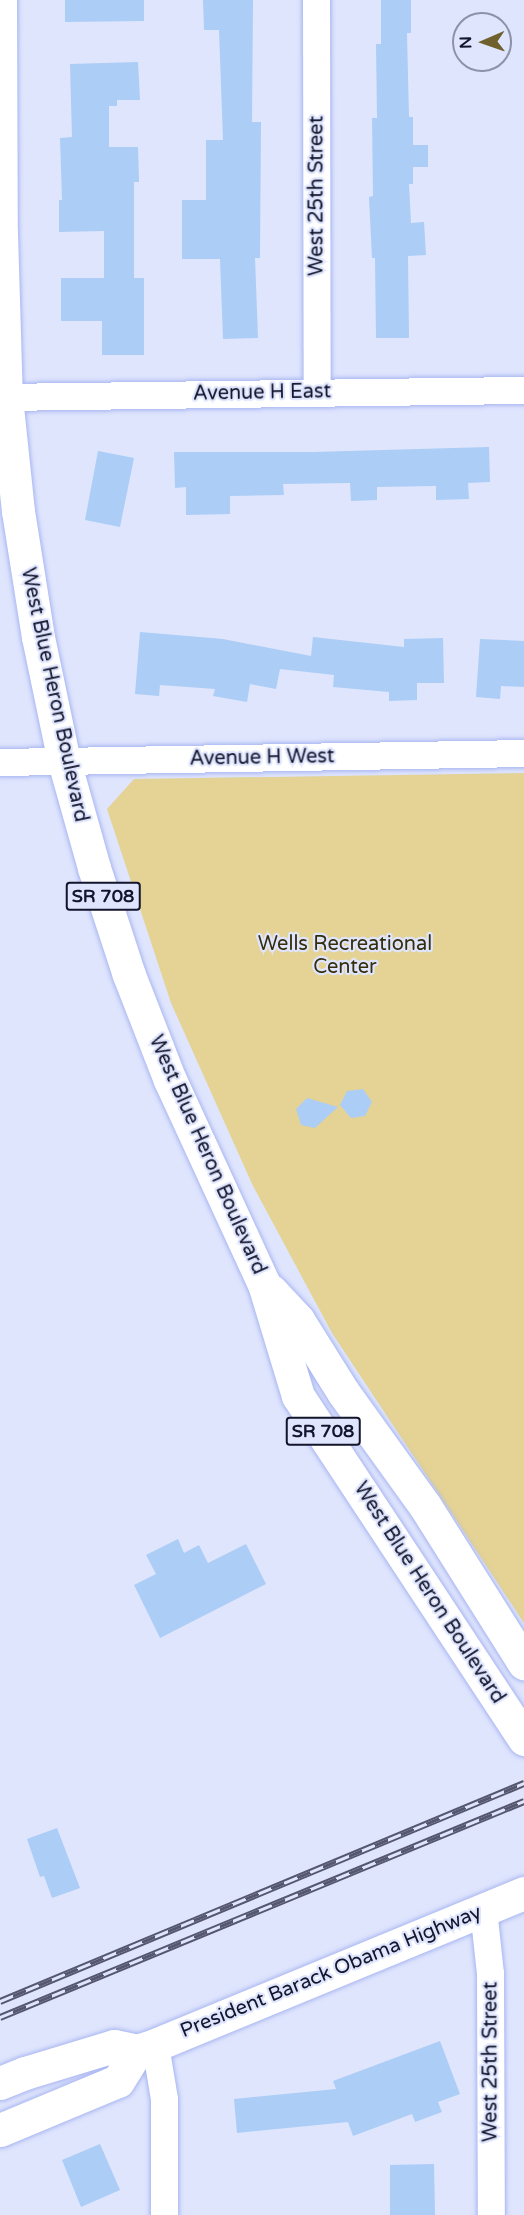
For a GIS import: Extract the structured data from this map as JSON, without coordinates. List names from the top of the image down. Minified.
{"streets":{"main road":["West Blue Heron Boulevard","SR 708","President Barack Obama Highway"],"street":["West 25th Street","Avenue H East","Avenue H West"]},"crossings":[["West 25th Street","Avenue H East"],["West 25th Street","President Barack Obama Highway"],["Avenue H East","West Blue Heron Boulevard"],["West Blue Heron Boulevard","Avenue H West"]],"parks":["Wells Recreational Center"],"north":"left"}
